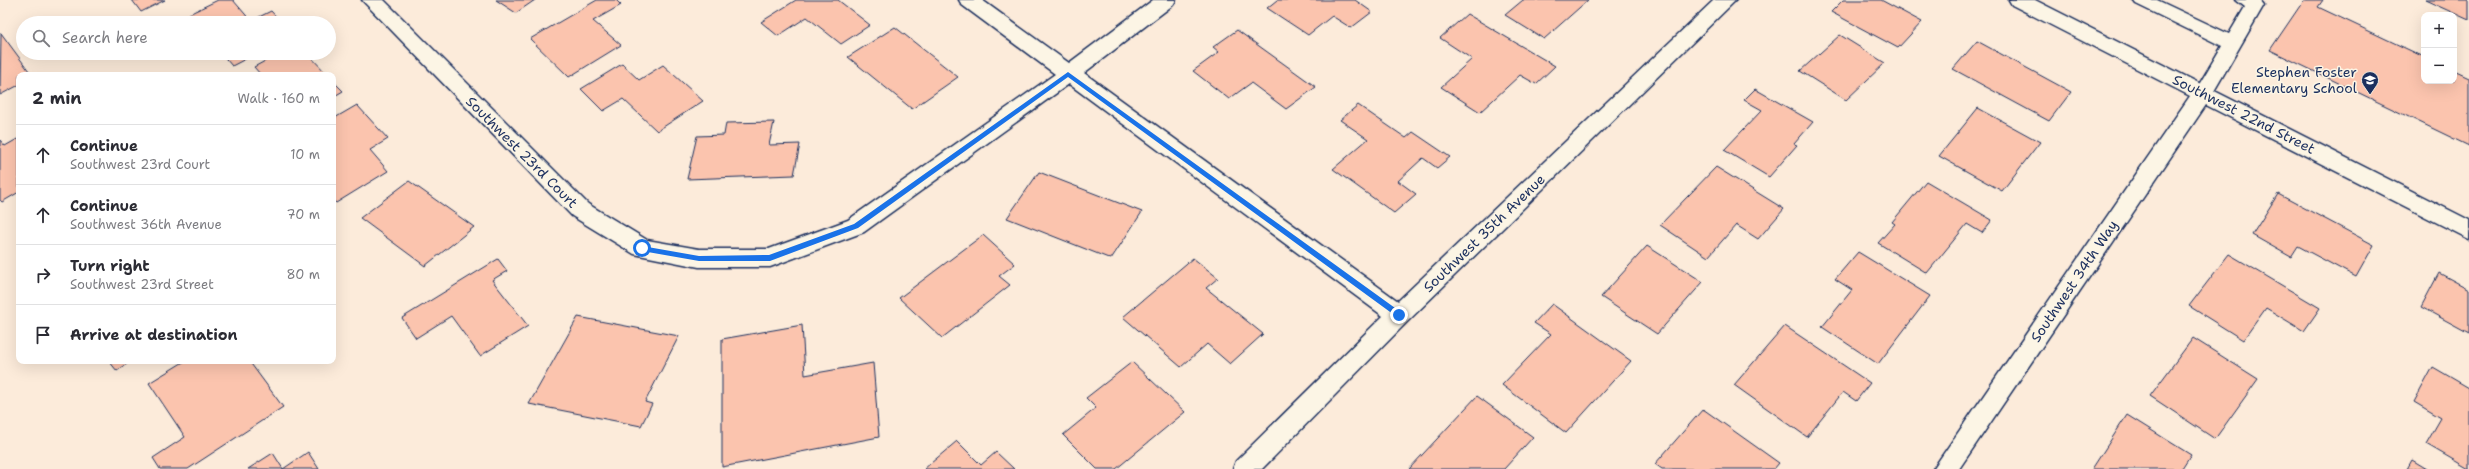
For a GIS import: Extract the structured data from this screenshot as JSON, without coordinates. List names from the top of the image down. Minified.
{"streets":{"street":["Southwest 22nd Street","Southwest 23rd Court","Southwest 35th Avenue","Southwest 34th Way"]},"crossings":[["Southwest 22nd Street","Southwest 34th Way"]],"places":{"school or university":["Stephen Foster Elementary School"]},"page":{"map_buttons":["+","−"],"search":"Search here","heading":["2 min","Walk · 160 m"],"list":[["Continue","Southwest 23rd Court","10 m"],["Continue","Southwest 36th Avenue","70 m"],["Turn right","Southwest 23rd Street","80 m"],"Arrive at destination"]}}
